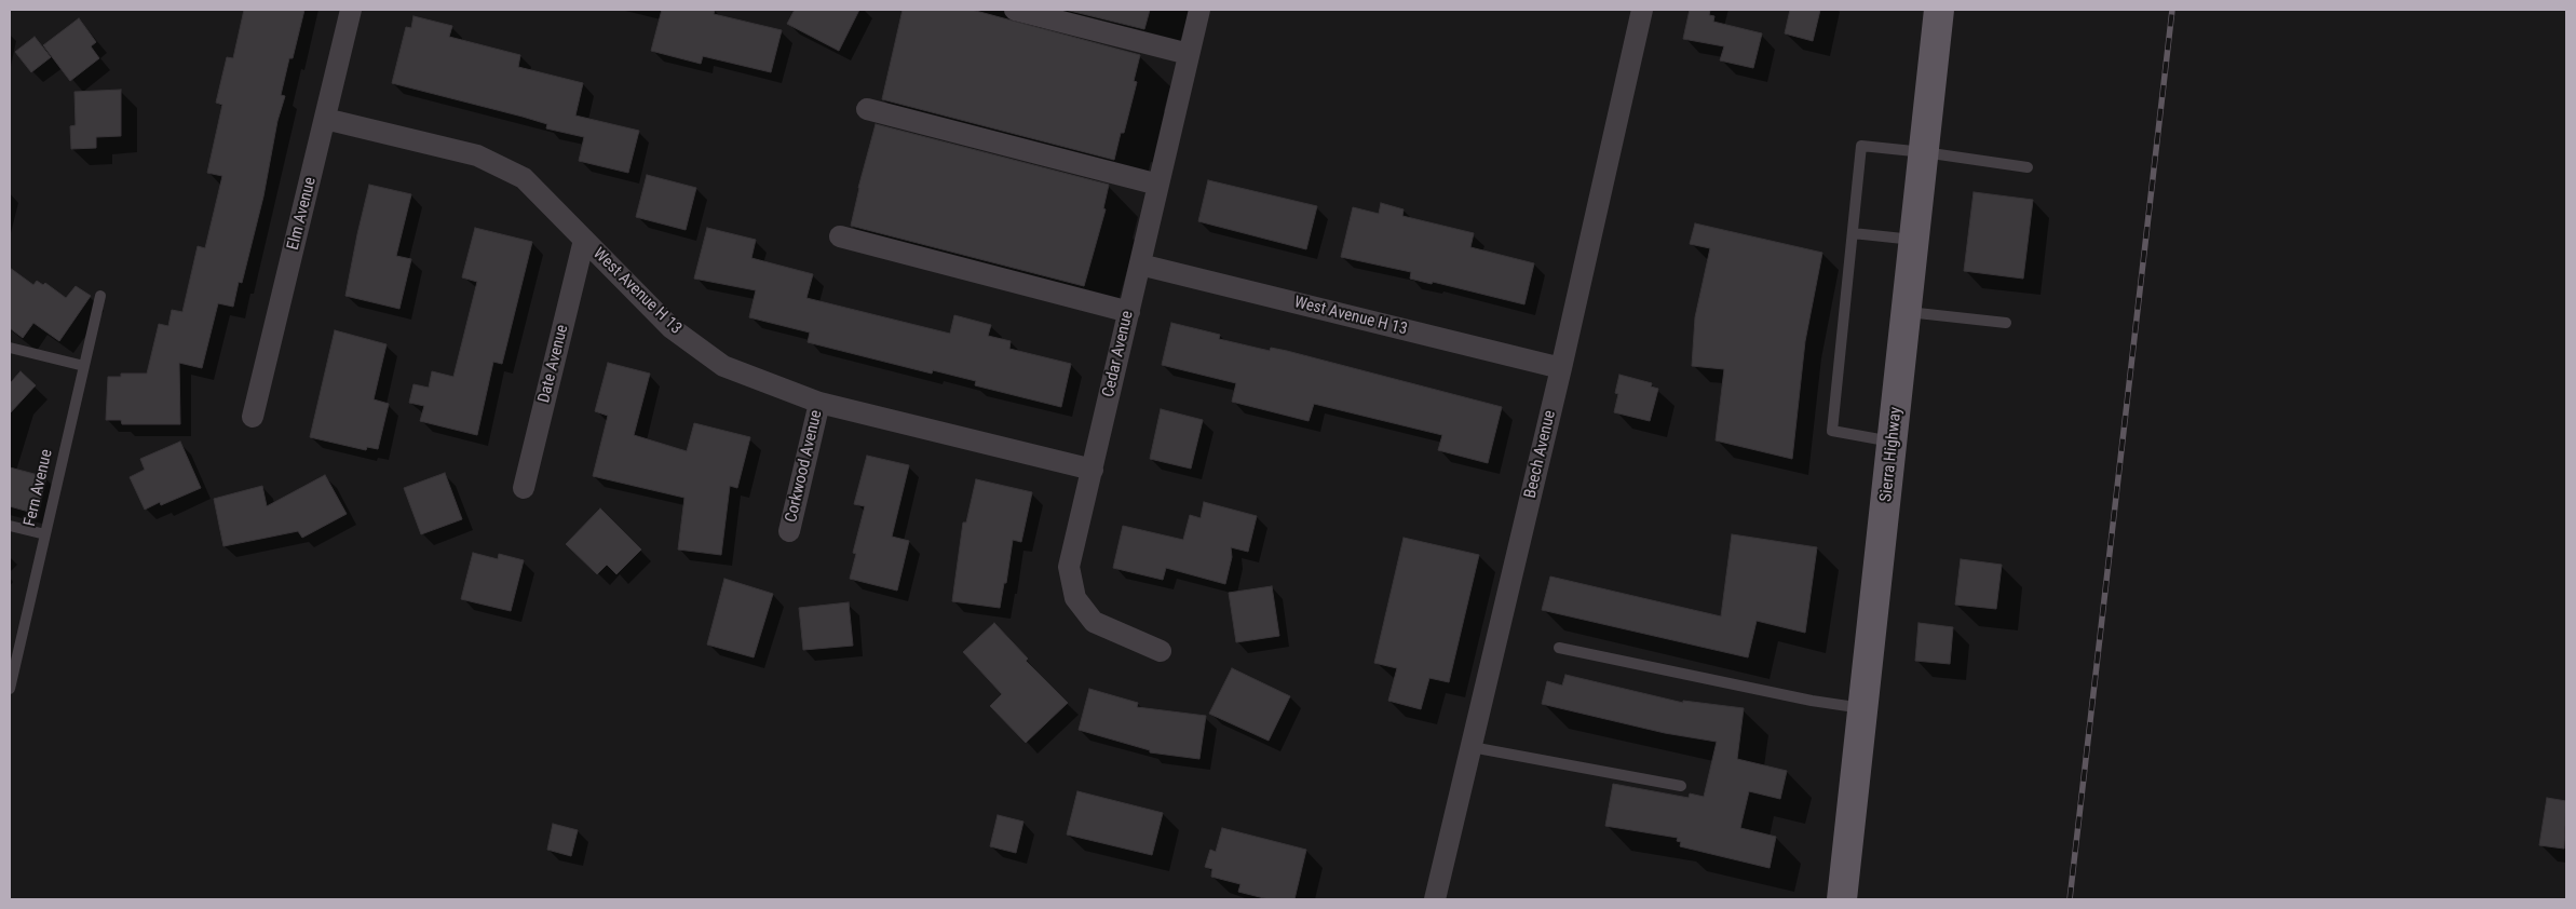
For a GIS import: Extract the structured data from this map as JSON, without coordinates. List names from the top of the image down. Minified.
{"streets":{"main road":["Sierra Highway"],"street":["Elm Avenue","West Avenue H 13","Cedar Avenue","Date Avenue","Beech Avenue","Corkwood Avenue"],"lane":["Fern Avenue"]},"crossings":[["Elm Avenue","West Avenue H 13"],["West Avenue H 13","Cedar Avenue"],["West Avenue H 13","Date Avenue"],["West Avenue H 13","Beech Avenue"],["West Avenue H 13","Corkwood Avenue"]]}
